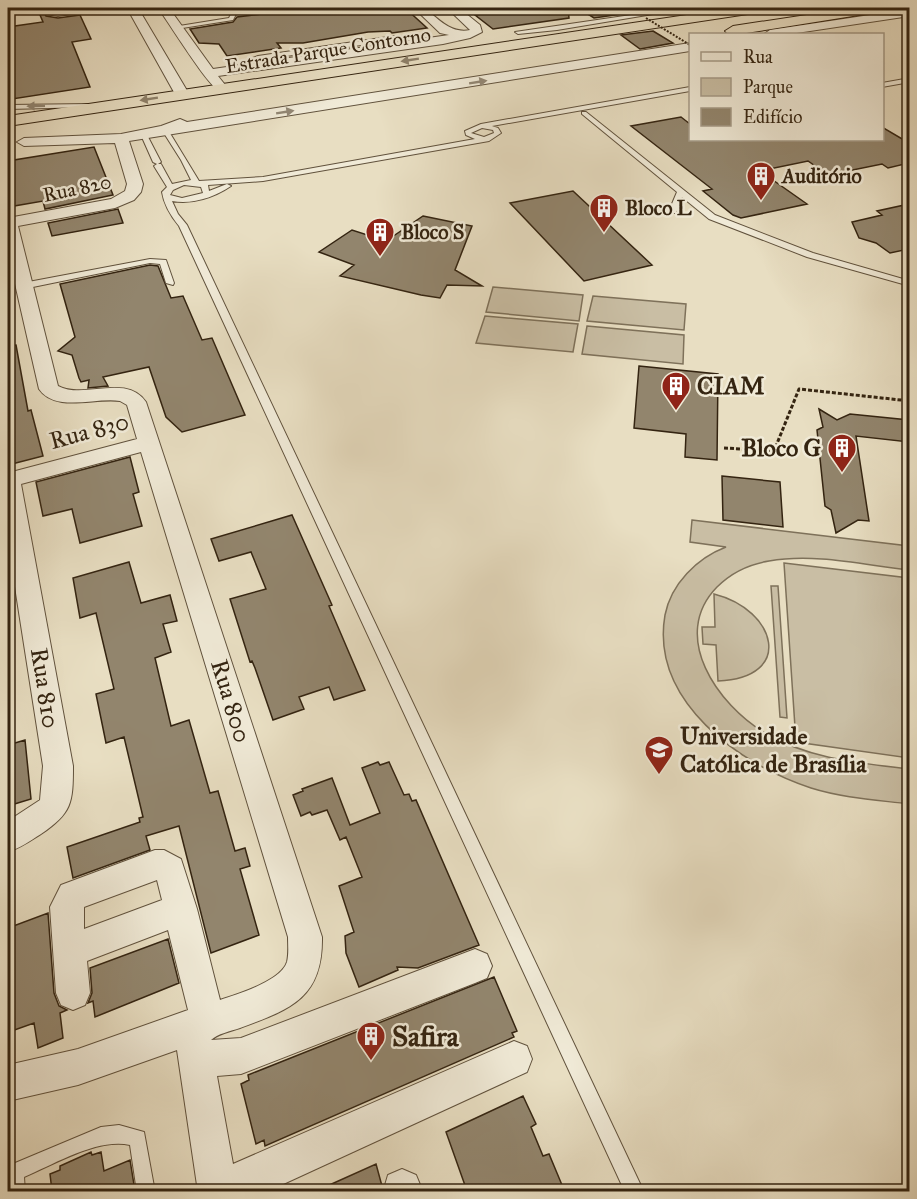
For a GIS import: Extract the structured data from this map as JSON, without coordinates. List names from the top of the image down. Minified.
{"streets":{"highway":["Estrada Parque Contorno"],"street":["Rua 820","Rua 830","Rua 810","Rua 800"]},"crossings":[["Rua 820","Rua 800"],["Rua 830","Rua 810"],["Rua 830","Rua 800"]],"places":{"building":["Auditório","Bloco L","Bloco S","CIAM","Bloco G","Safira"],"school or university":["Universidade Católica de Brasília"]},"legend":["Rua","Parque","Edifício"]}
